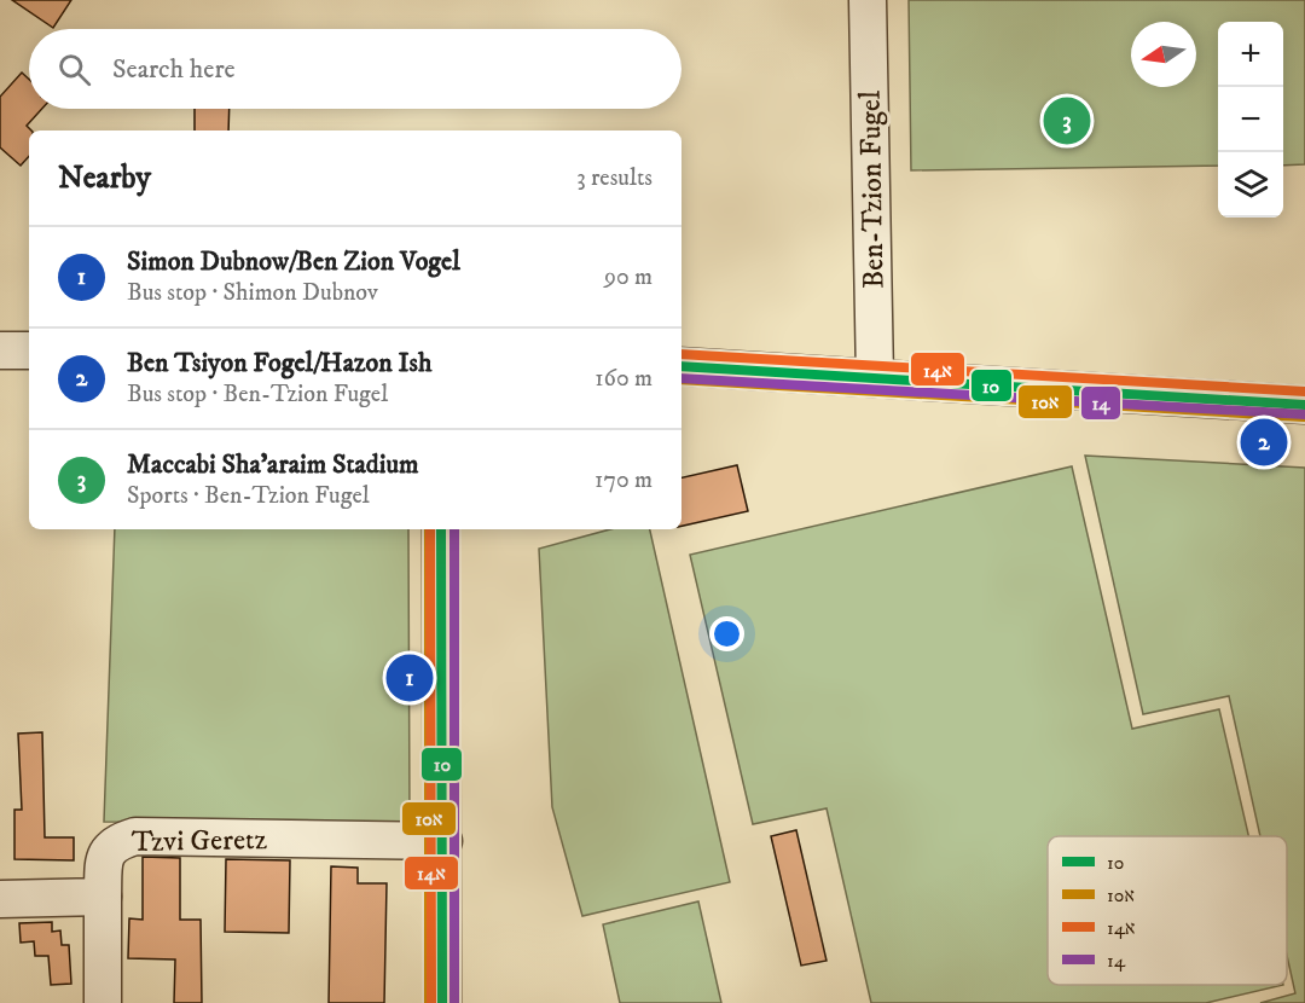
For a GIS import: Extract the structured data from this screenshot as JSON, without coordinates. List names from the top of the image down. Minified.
{"streets":{"street":["Ben-Tzion Fugel","Tzvi Geretz"]},"lines":["transit line 14א","transit line 10","transit line 14","transit line 10א"],"legend":["10","10א","14א","14"],"north":"left","page":{"map_buttons":["+","−"],"search":"Search here","pins":["3","2","1"],"heading":["Nearby","3 results"],"list":[{"mark":"1","name":"Simon Dubnow/Ben Zion Vogel","note":"Bus stop · Shimon Dubnov","value":"90 m"},{"mark":"2","name":"Ben Tsiyon Fogel/Hazon Ish","note":"Bus stop · Ben-Tzion Fugel","value":"160 m"},{"mark":"3","name":"Maccabi Sha'araim Stadium","note":"Sports · Ben-Tzion Fugel","value":"170 m"}]}}
